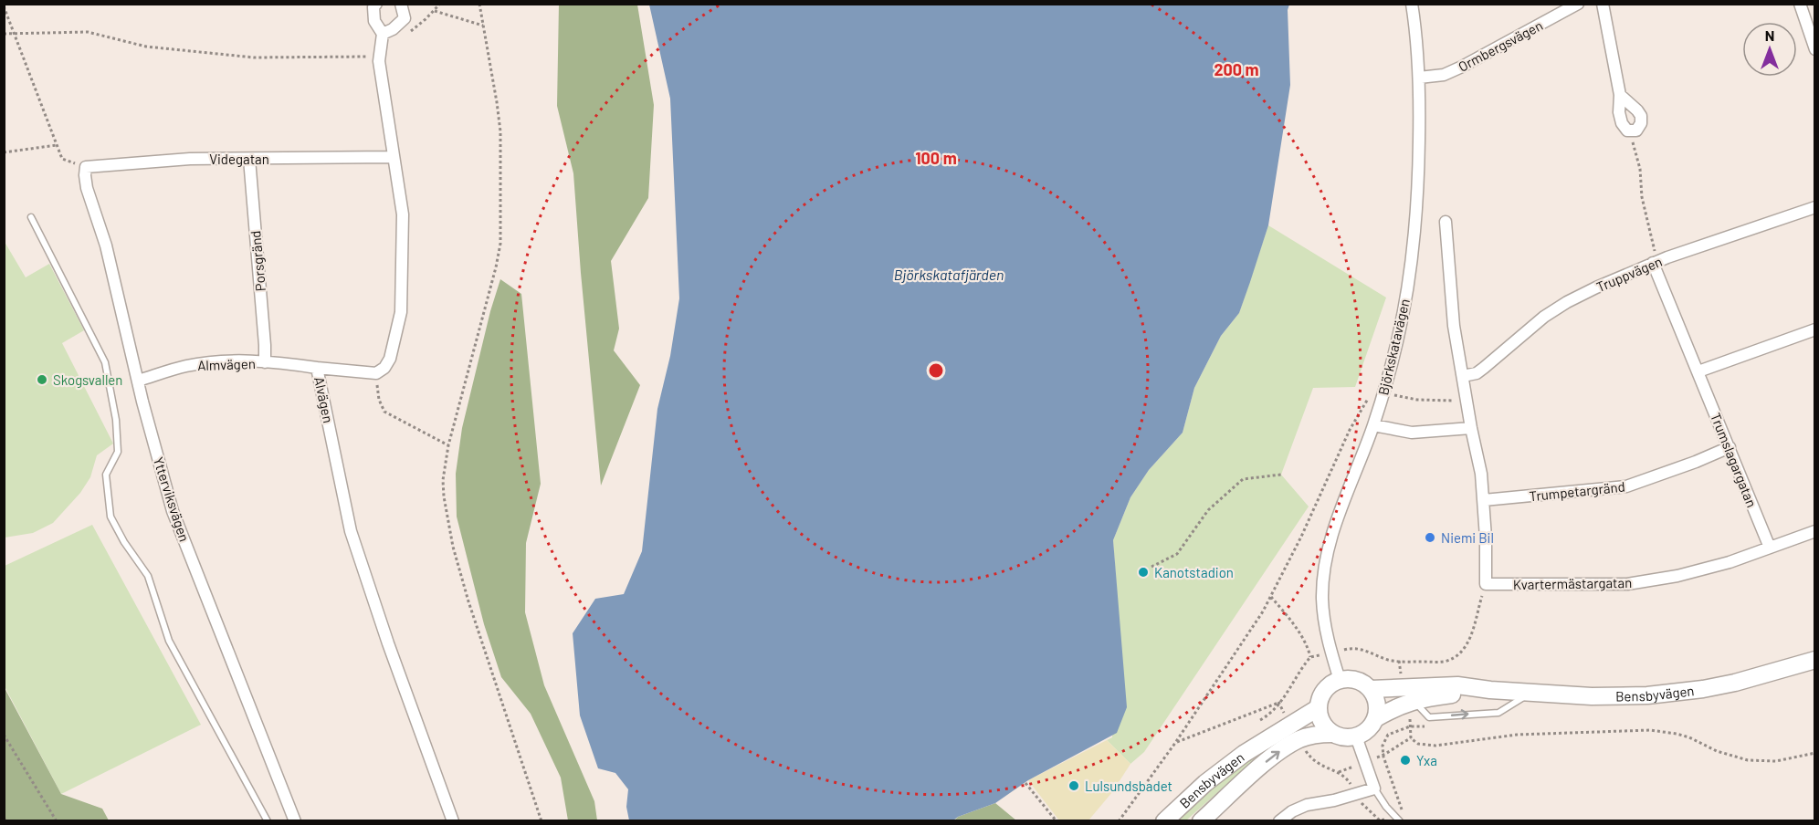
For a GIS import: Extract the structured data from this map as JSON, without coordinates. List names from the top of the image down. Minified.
{"streets":{"main road":["Bensbyvägen"],"street":["Ormbergsvägen","Videgatan","Porsgränd","Truppvägen","Björkskatavägen","Almvägen","Alvägen","Trumslagargatan","Trumpetargränd","Ytterviksvägen","Kvartermästargatan"]},"crossings":[["Ormbergsvägen","Björkskatavägen"],["Videgatan","Porsgränd"],["Videgatan","Ytterviksvägen"],["Porsgränd","Almvägen"],["Truppvägen","Trumslagargatan"],["Björkskatavägen","Bensbyvägen"],["Almvägen","Alvägen"],["Almvägen","Ytterviksvägen"],["Trumslagargatan","Trumpetargränd"],["Trumslagargatan","Kvartermästargatan"]],"water":["Björkskatafjärden"],"places":["Skogsvallen","Niemi Bil","Kanotstadion","Yxa","Lulsundsbadet"],"north":"top","rings":["200 m","100 m"]}
